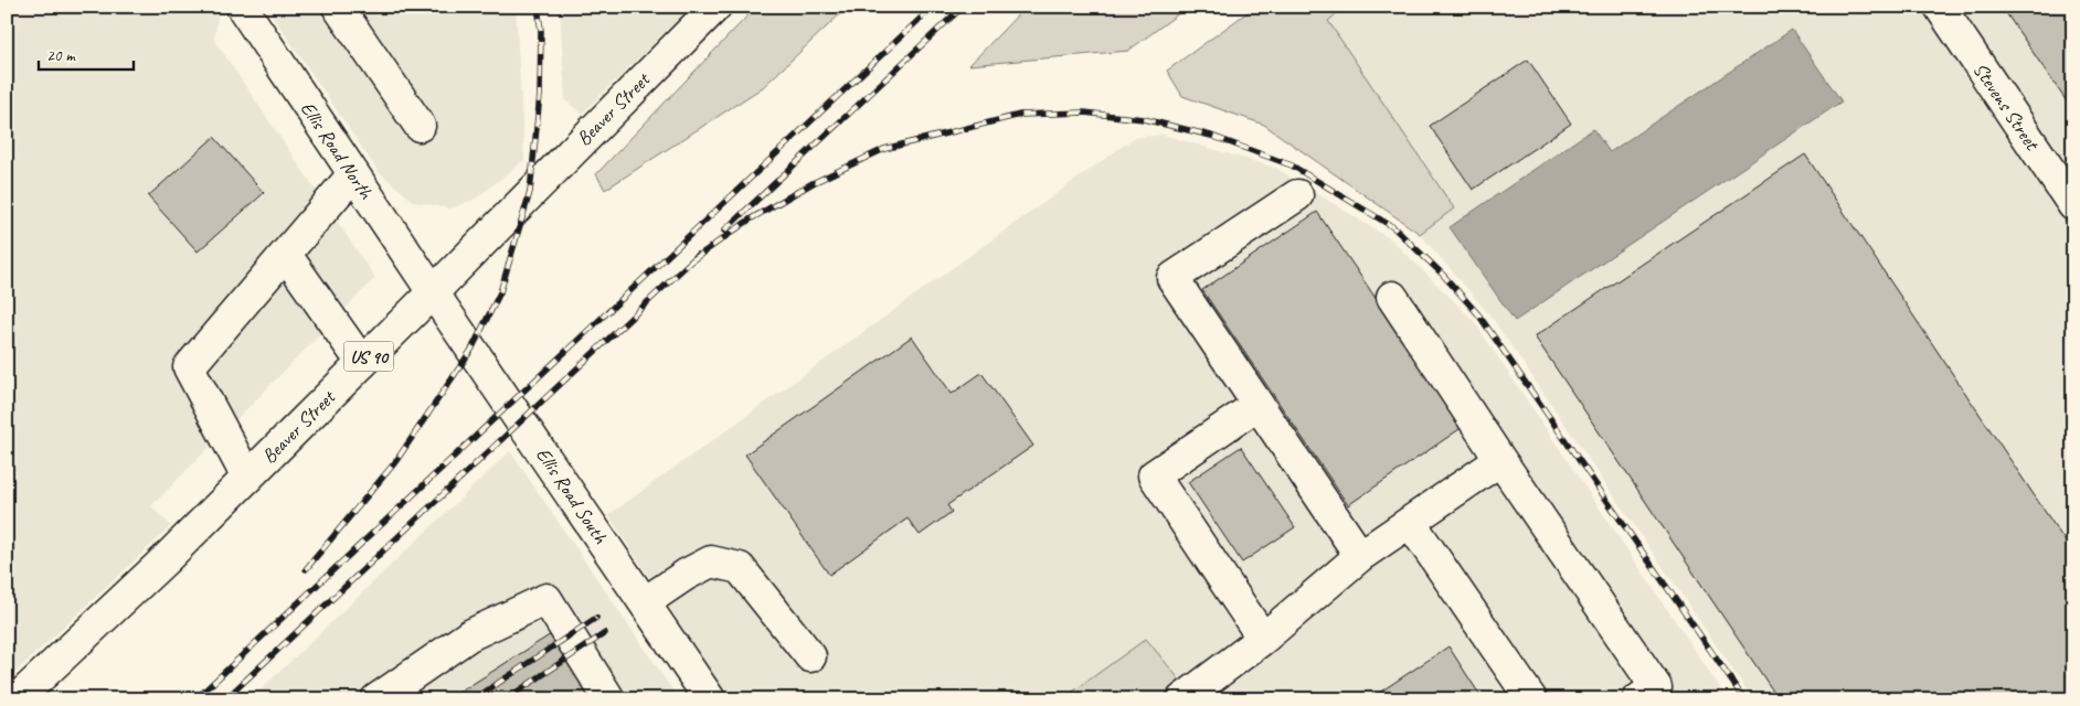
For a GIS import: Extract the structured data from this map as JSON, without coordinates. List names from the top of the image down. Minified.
{"streets":{"street":["Stevens Street","Beaver Street","Ellis Road North","US 90","Ellis Road South"]},"crossings":[["Beaver Street","Ellis Road North"],["Beaver Street","Ellis Road South"],["Ellis Road North","Ellis Road South"]],"scale_bar":"20 m"}
